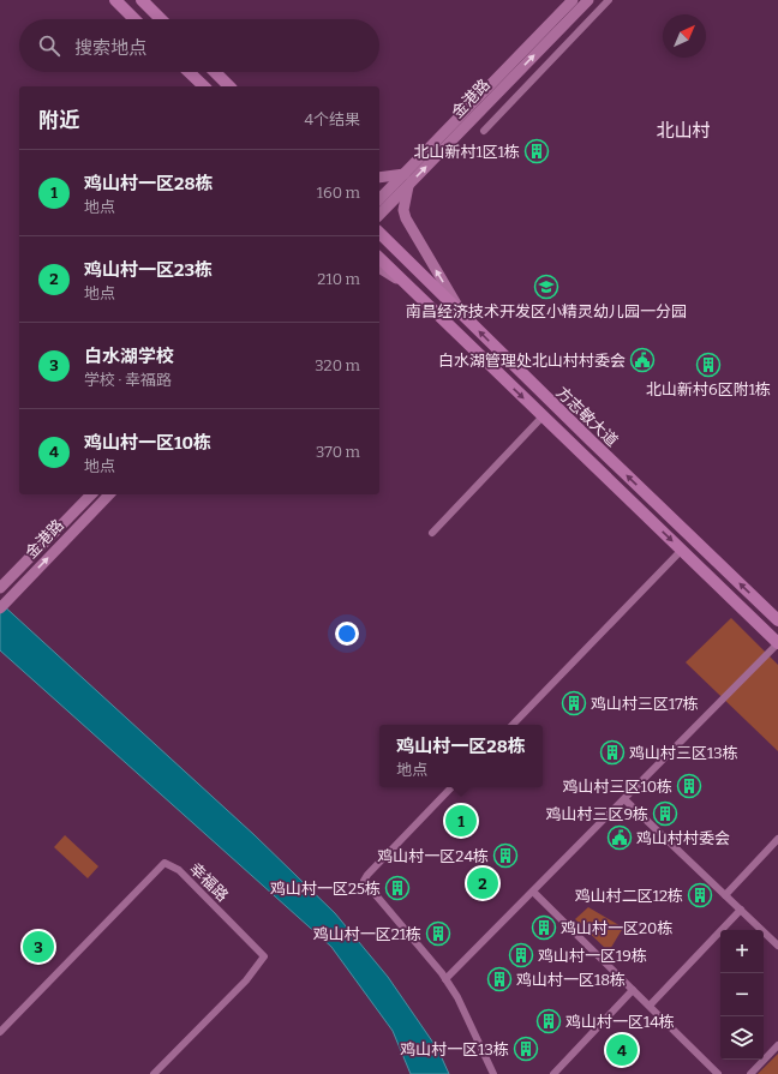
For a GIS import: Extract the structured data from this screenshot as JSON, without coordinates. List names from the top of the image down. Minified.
{"streets":{"main road":["金港路","方志敏大道"],"street":["幸福路"]},"districts":["北山村"],"places":{"building":["北山新村1区1栋","北山新村6区附1栋","鸡山村三区17栋","鸡山村三区13栋","鸡山村三区10栋","鸡山村三区9栋","鸡山村一区24栋","鸡山村一区25栋","鸡山村二区12栋","鸡山村一区20栋","鸡山村一区21栋","鸡山村一区19栋","鸡山村一区18栋","鸡山村一区14栋","鸡山村一区13栋"],"school or university":["南昌经济技术开发区小精灵幼儿园一分园"],"public building":["白水湖管理处北山村村委会","鸡山村村委会"]},"north":"top right","page":{"search":"搜索地点","heading":["附近","4个结果"],"list":[{"mark":"1","name":"鸡山村一区28栋","note":"地点","value":"160 m"},{"mark":"2","name":"鸡山村一区23栋","note":"地点","value":"210 m"},{"mark":"3","name":"白水湖学校","note":"学校 · 幸福路","value":"320 m"},{"mark":"4","name":"鸡山村一区10栋","note":"地点","value":"370 m"}],"popup":["鸡山村一区28栋","地点"],"pins":["1","2","3","4"],"map_buttons":["+","−"]}}
